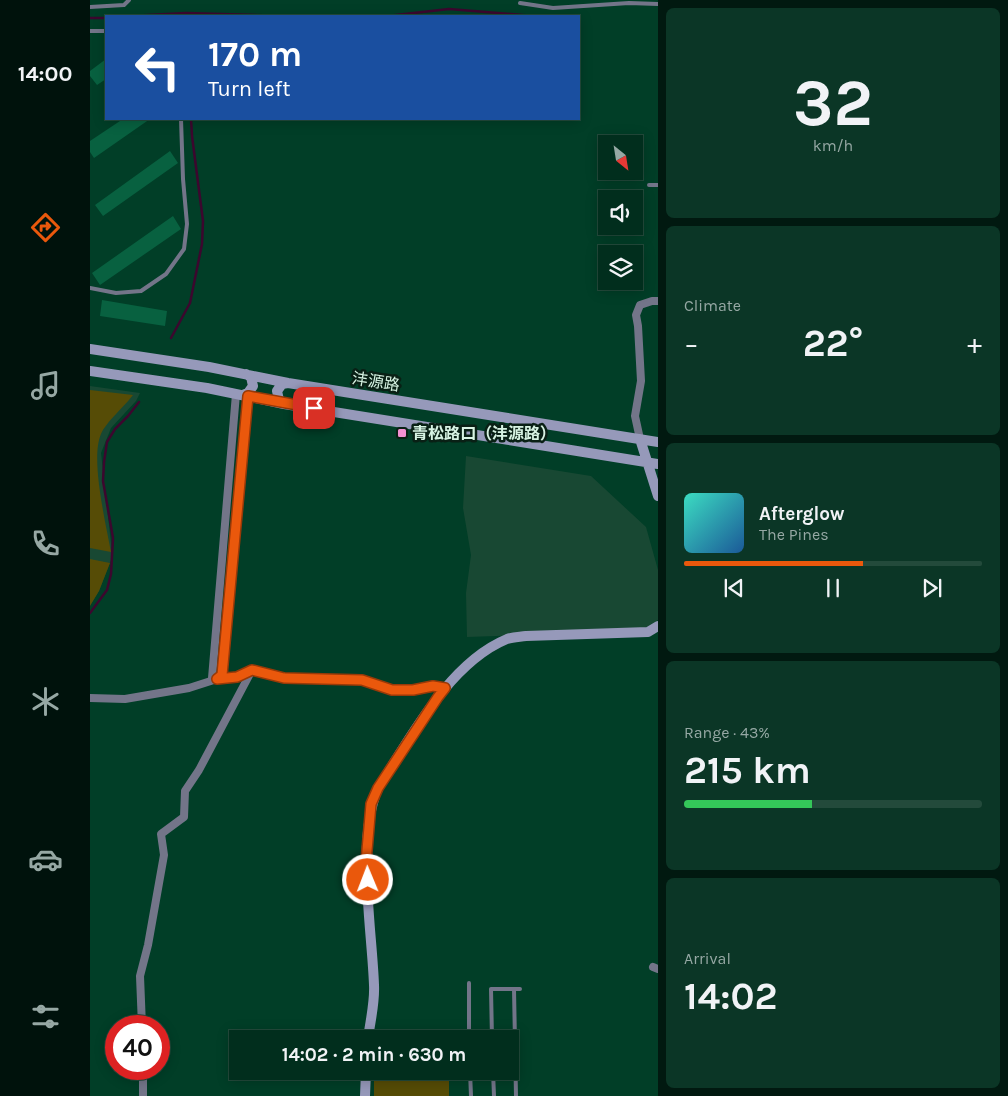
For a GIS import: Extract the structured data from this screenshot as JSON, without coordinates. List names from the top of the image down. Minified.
{"streets":{"main road":["沣源路"]},"places":{"transit":["青松路口（沣源路）"]},"north":"bottom right","page":{"tabs":"14:00","tile":[["32","km/h"],"Climate",["Range · 43%","215 km"],["Arrival","14:02"]],"turn":["170 m","Turn left"],"heat":["−","22°","+"],"song":["Afterglow","The Pines"],"limit":"40","trip":"14:02 · 2 min · 630 m"}}
